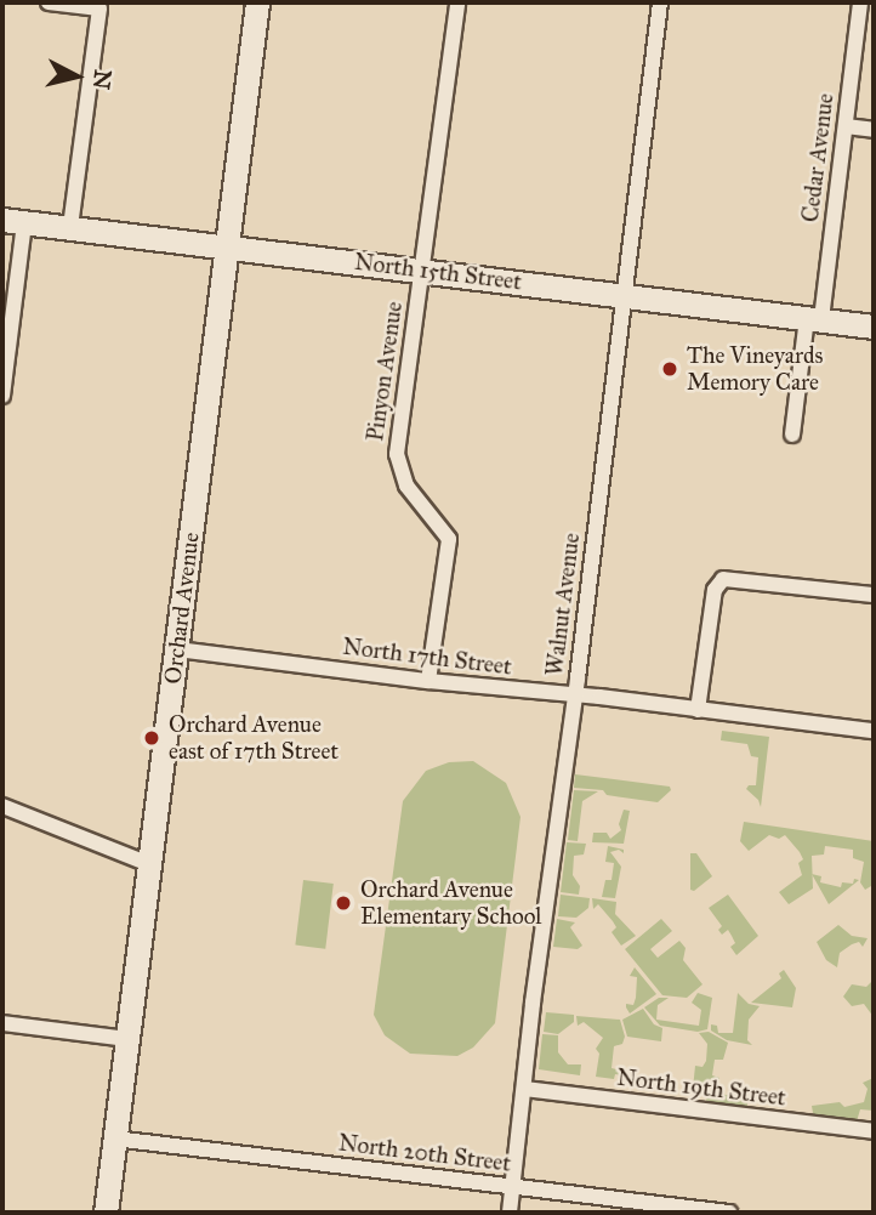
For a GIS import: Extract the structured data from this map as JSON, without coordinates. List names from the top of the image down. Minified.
{"streets":{"street":["Cedar Avenue","North 15th Street","Pinyon Avenue","Walnut Avenue","Orchard Avenue","North 17th Street","North 19th Street","North 20th Street"]},"crossings":[["Cedar Avenue","North 15th Street"],["North 15th Street","Pinyon Avenue"],["North 15th Street","Walnut Avenue"],["North 15th Street","Orchard Avenue"],["Pinyon Avenue","North 17th Street"],["Walnut Avenue","North 17th Street"],["Walnut Avenue","North 19th Street"],["Walnut Avenue","North 20th Street"],["Orchard Avenue","North 17th Street"],["Orchard Avenue","North 20th Street"]],"places":["The Vineyards Memory Care","Orchard Avenue east of 17th Street","Orchard Avenue Elementary School"],"north":"right"}
